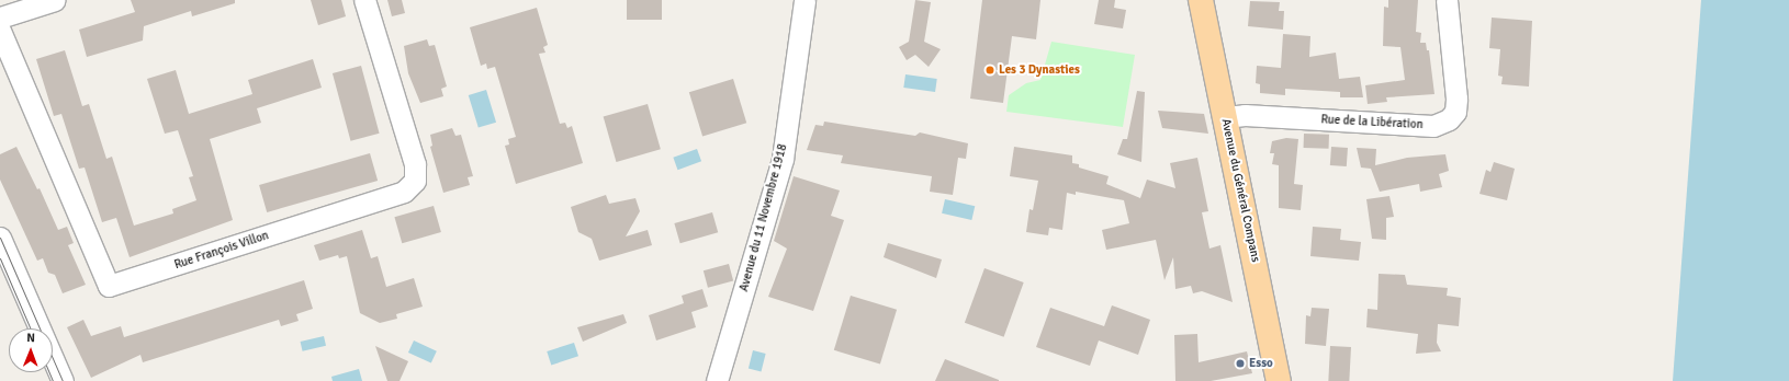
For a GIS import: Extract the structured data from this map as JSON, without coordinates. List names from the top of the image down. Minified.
{"streets":{"main road":["Avenue du Général Compans"],"street":["Rue de la Libération","Avenue du 11 Novembre 1918","Rue François Villon"]},"crossings":[["Rue de la Libération","Avenue du Général Compans"]],"places":["Les 3 Dynasties","Esso"],"north":"top"}
